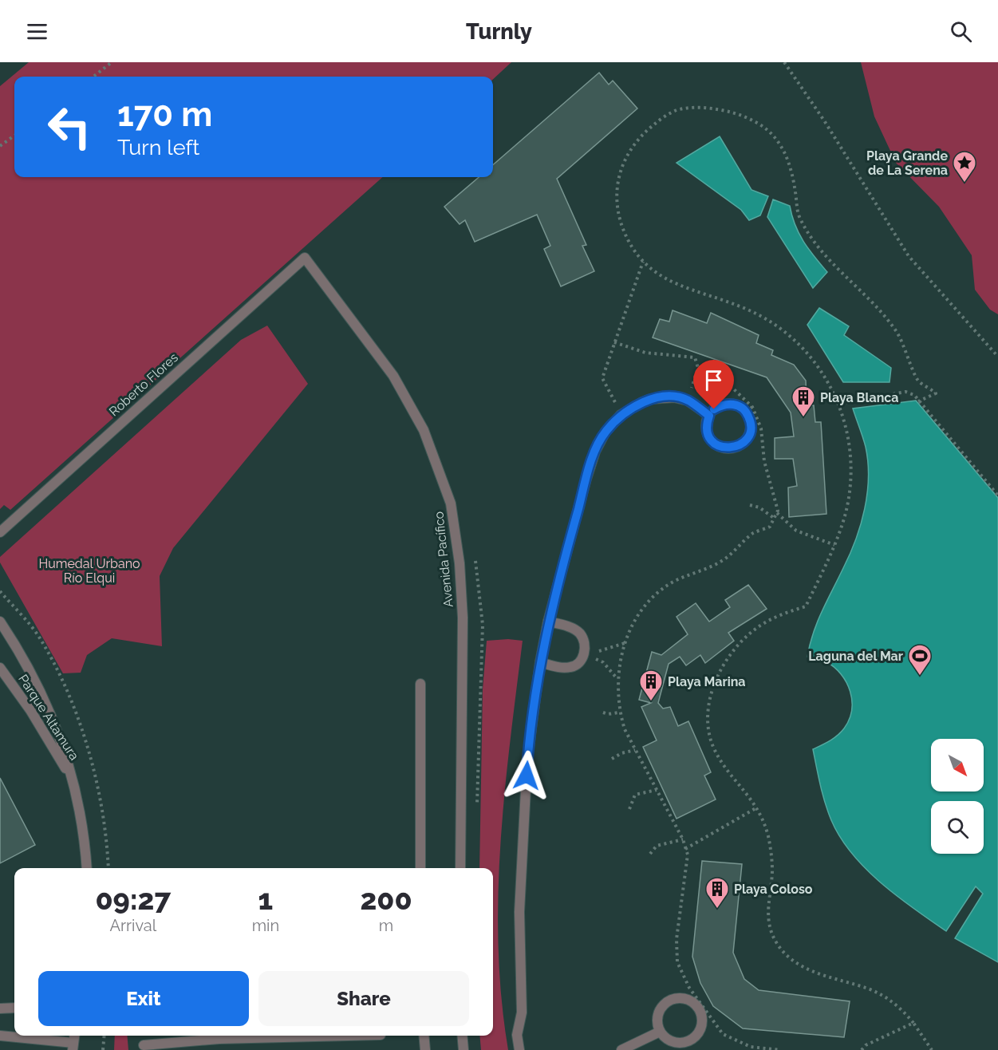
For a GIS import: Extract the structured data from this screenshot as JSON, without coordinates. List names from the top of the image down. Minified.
{"streets":{"street":["Roberto Flores","Avenida Pacífico","Parque Altamura"]},"crossings":[["Roberto Flores","Avenida Pacífico"]],"parks":["Humedal Urbano Río Elqui"],"places":{"place":["Playa Grande de La Serena"],"building":["Playa Blanca","Playa Marina","Playa Coloso"],"sports":["Laguna del Mar"]},"north":"bottom right","page":{"header":"Turnly","turn":["170 m","Turn left"],"eta":["09:27","Arrival","1","min","200","m"],"buttons":["Exit","Share"]}}
